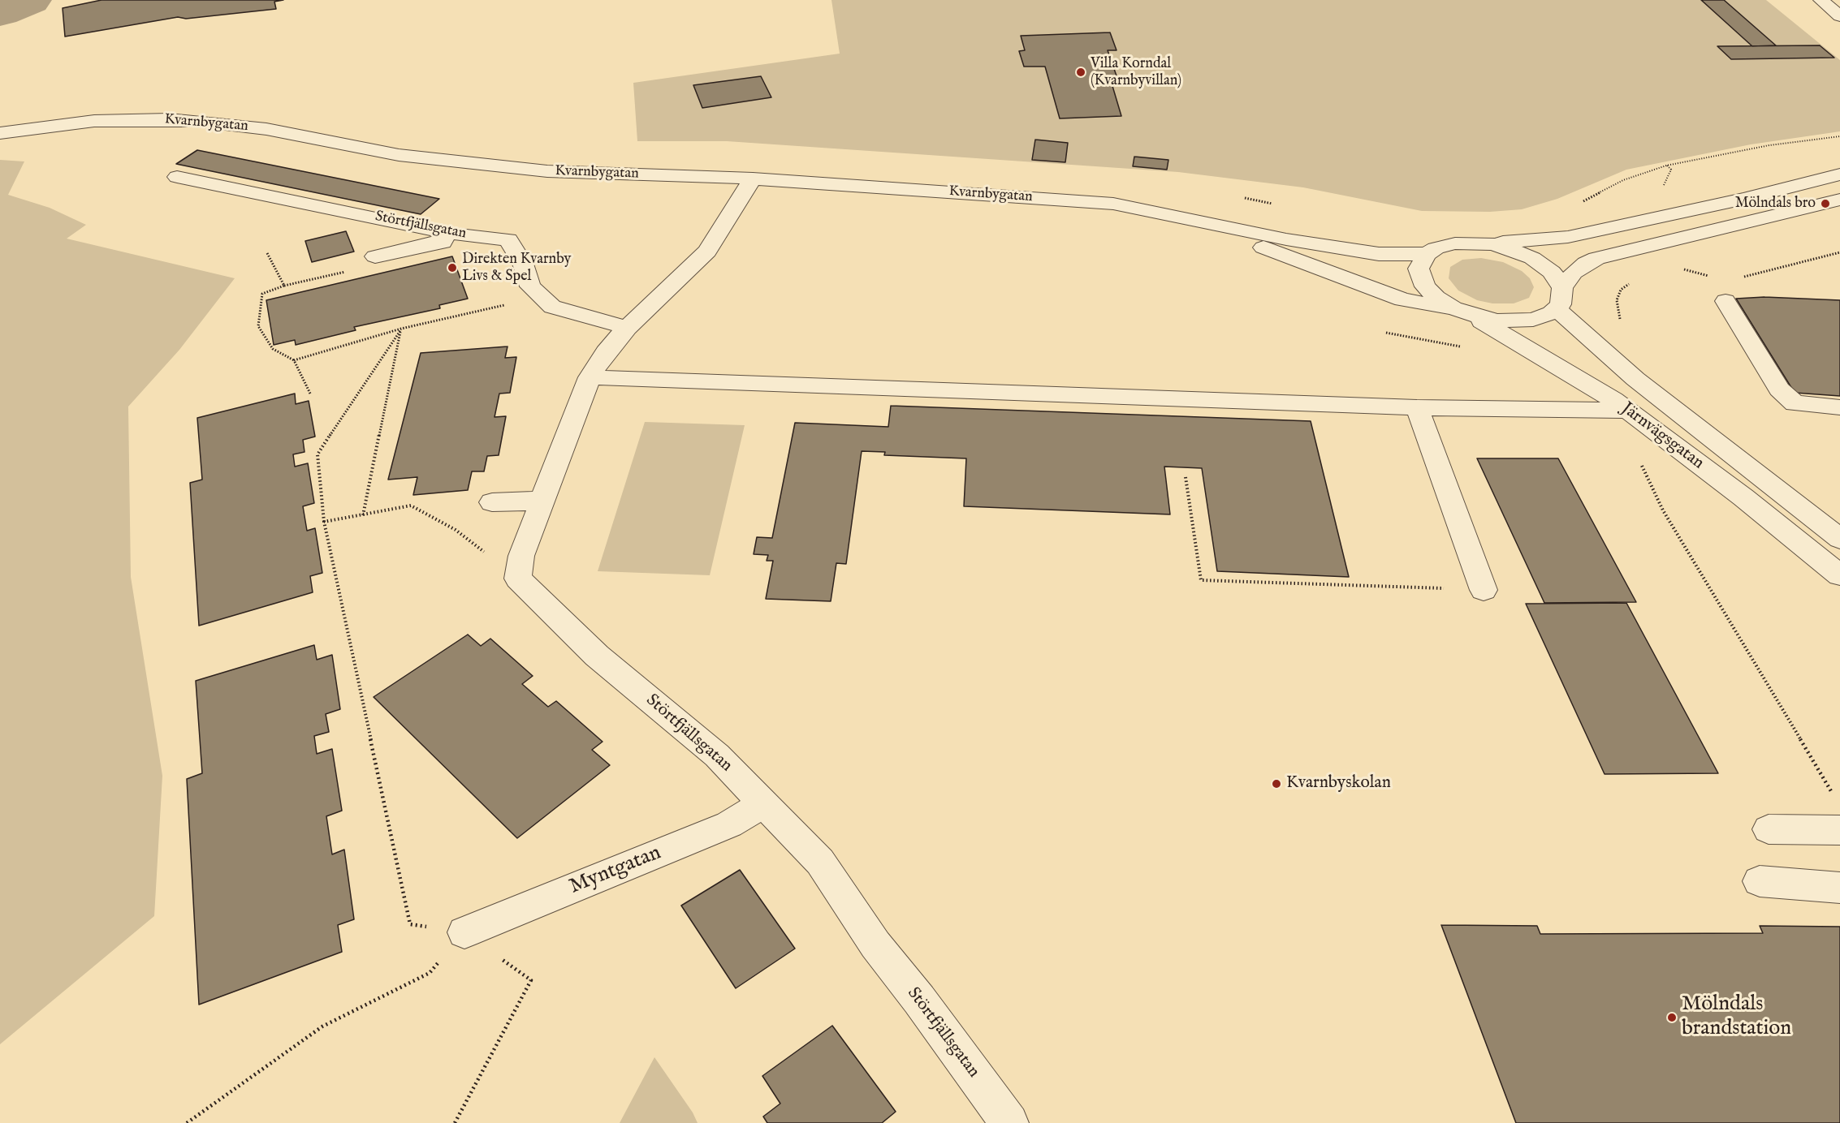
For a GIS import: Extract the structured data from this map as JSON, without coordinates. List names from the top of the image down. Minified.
{"streets":{"street":["Kvarnbygatan","Störtfjällsgatan","Järnvägsgatan","Myntgatan"]},"crossings":[["Kvarnbygatan","Störtfjällsgatan"],["Kvarnbygatan","Järnvägsgatan"],["Störtfjällsgatan","Myntgatan"]],"places":["Villa Korndal (Kvarnbyvillan)","Mölndals bro","Direkten Kvarnby Livs & Spel","Kvarnbyskolan","Mölndals brandstation"]}
